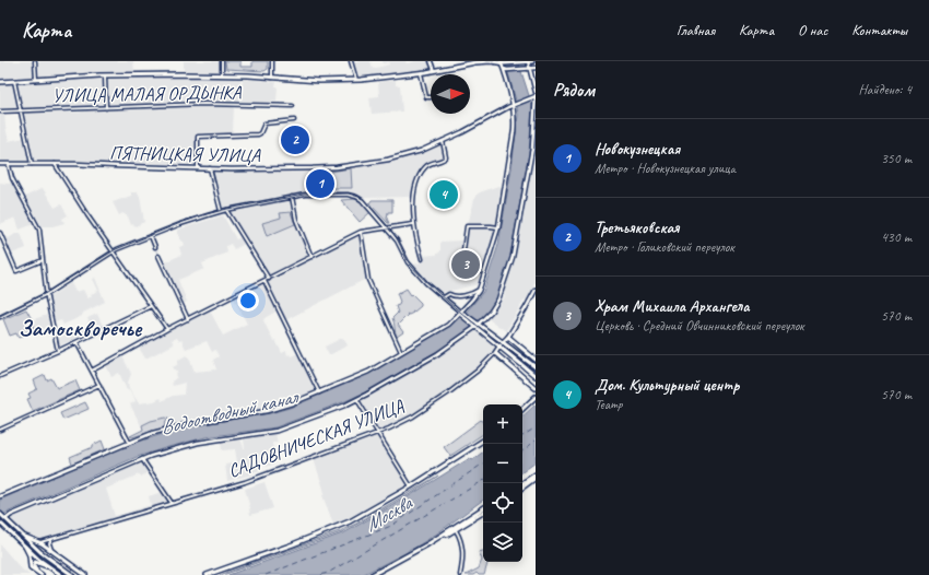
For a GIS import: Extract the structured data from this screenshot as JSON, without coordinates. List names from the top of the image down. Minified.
{"streets":{"main road":["САДОВНИЧЕСКАЯ УЛИЦА"],"street":["УЛИЦА МАЛАЯ ОРДЫНКА","ПЯТНИЦКАЯ УЛИЦА"]},"districts":["Замоскворечье"],"water":["Водоотводный канал","Москва"],"north":"right","page":{"header":"Карта","nav":["Главная","Карта","О нас","Контакты"],"heading":["Рядом","Найдено: 4"],"list":[{"mark":"1","name":"Новокузнецкая","note":"Метро · Новокузнецкая улица","value":"350 m"},{"mark":"2","name":"Третьяковская","note":"Метро · Голиковский переулок","value":"430 m"},{"mark":"3","name":"Храм Михаила Архангела","note":"Церковь · Средний Овчинниковский переулок","value":"570 m"},{"mark":"4","name":"Дом. Культурный центр","note":"Театр","value":"570 m"}],"pins":["2","1","4","3"],"map_buttons":["+","−"]}}
